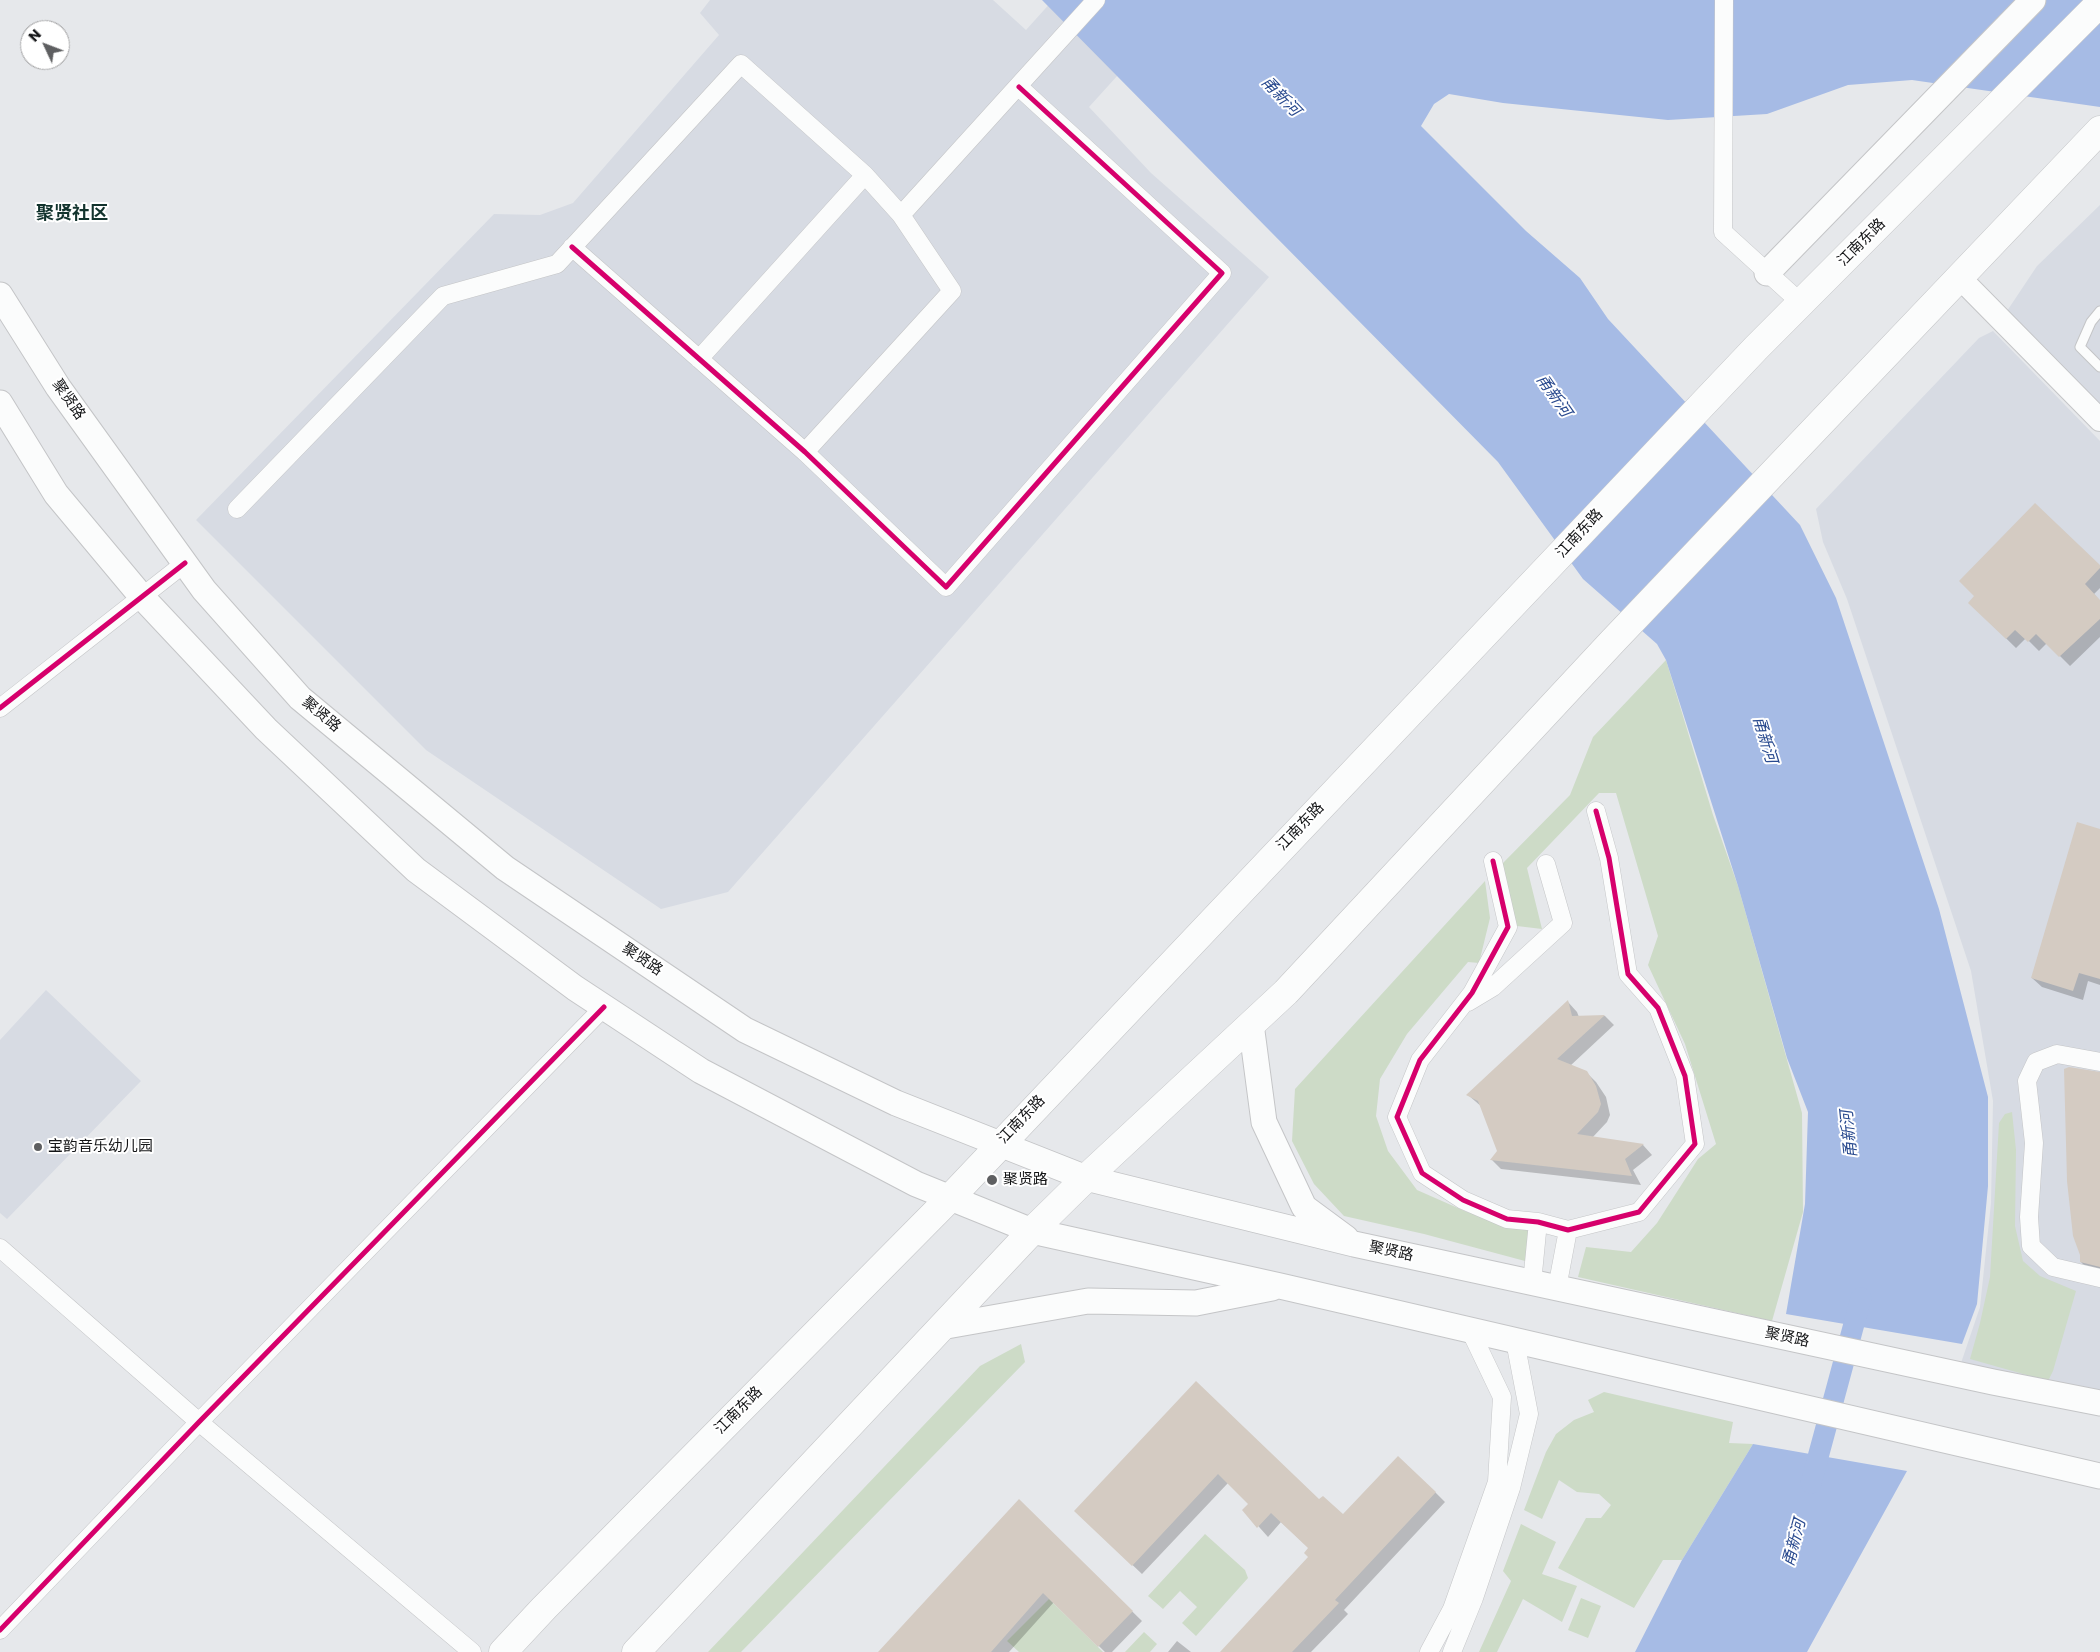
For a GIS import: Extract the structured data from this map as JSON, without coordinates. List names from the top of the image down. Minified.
{"streets":{"main road":["江南东路","聚贤路"]},"crossings":[["江南东路","聚贤路"]],"districts":["聚贤社区"],"water":["甬新河"],"places":["宝韵音乐幼儿园","聚贤路"],"north":"top left"}
